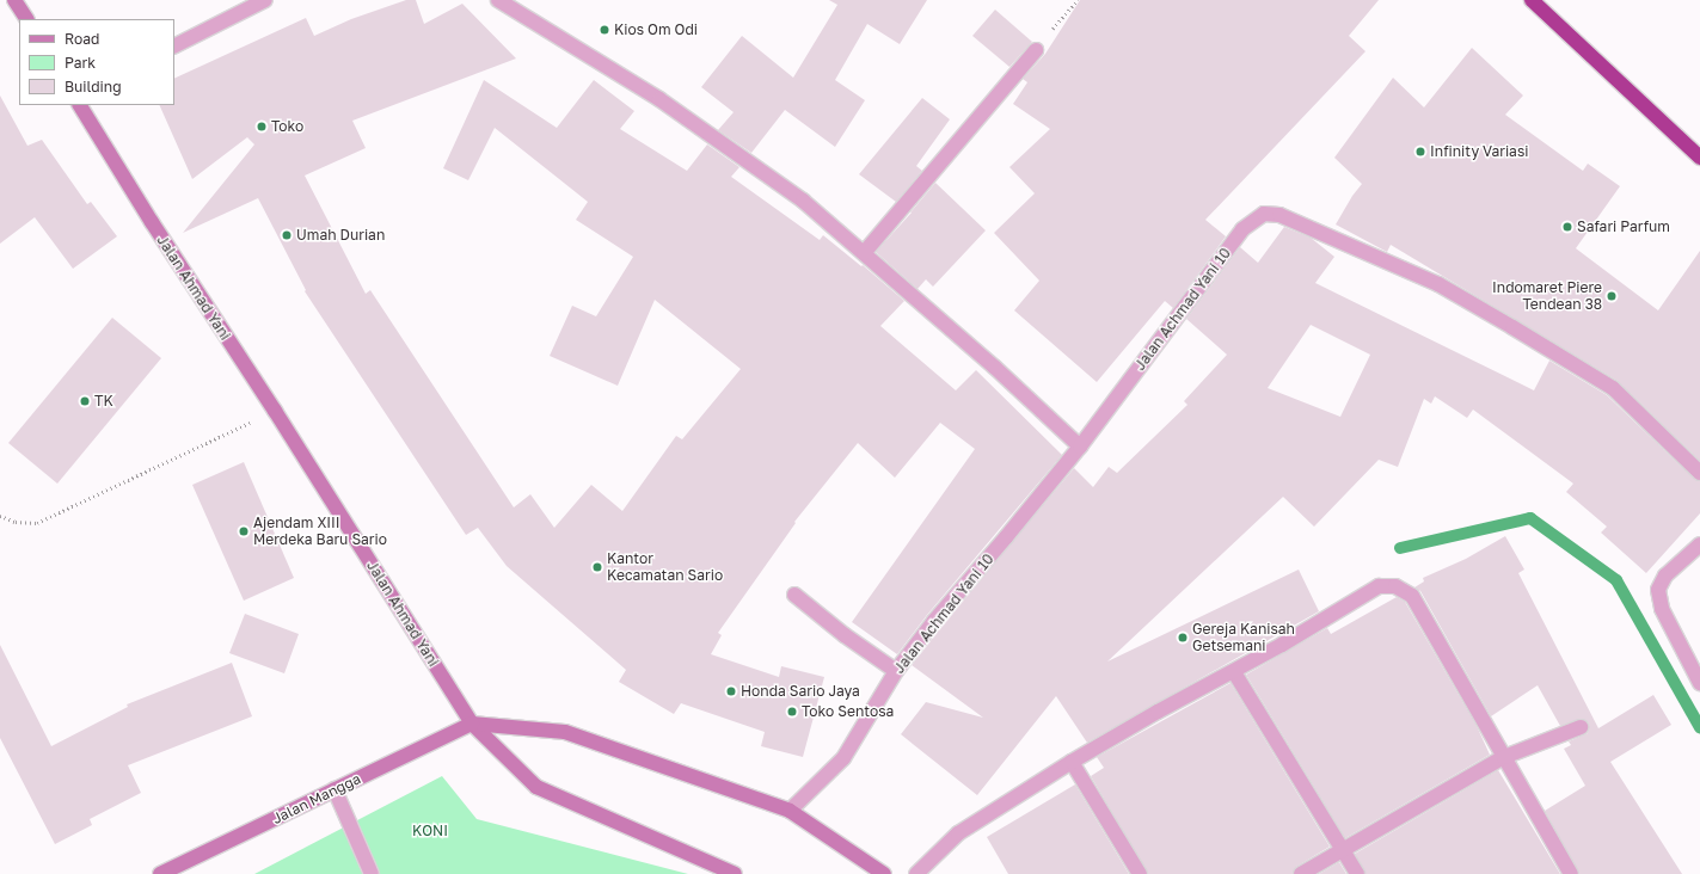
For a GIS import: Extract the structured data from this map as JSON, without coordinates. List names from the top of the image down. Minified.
{"streets":{"main road":["Jalan Ahmad Yani","Jalan Mangga"],"street":["Jalan Achmad Yani 10"]},"crossings":[["Jalan Ahmad Yani","Jalan Mangga"]],"parks":["KONI"],"places":["Kios Om Odi","Toko","Infinity Variasi","Safari Parfum","Umah Durian","Indomaret Piere Tendean 38","TK","Ajendam XIII Merdeka Baru Sario","Kantor Kecamatan Sario","Gereja Kanisah Getsemani","Honda Sario Jaya","Toko Sentosa"],"legend":["Road","Park","Building"]}
